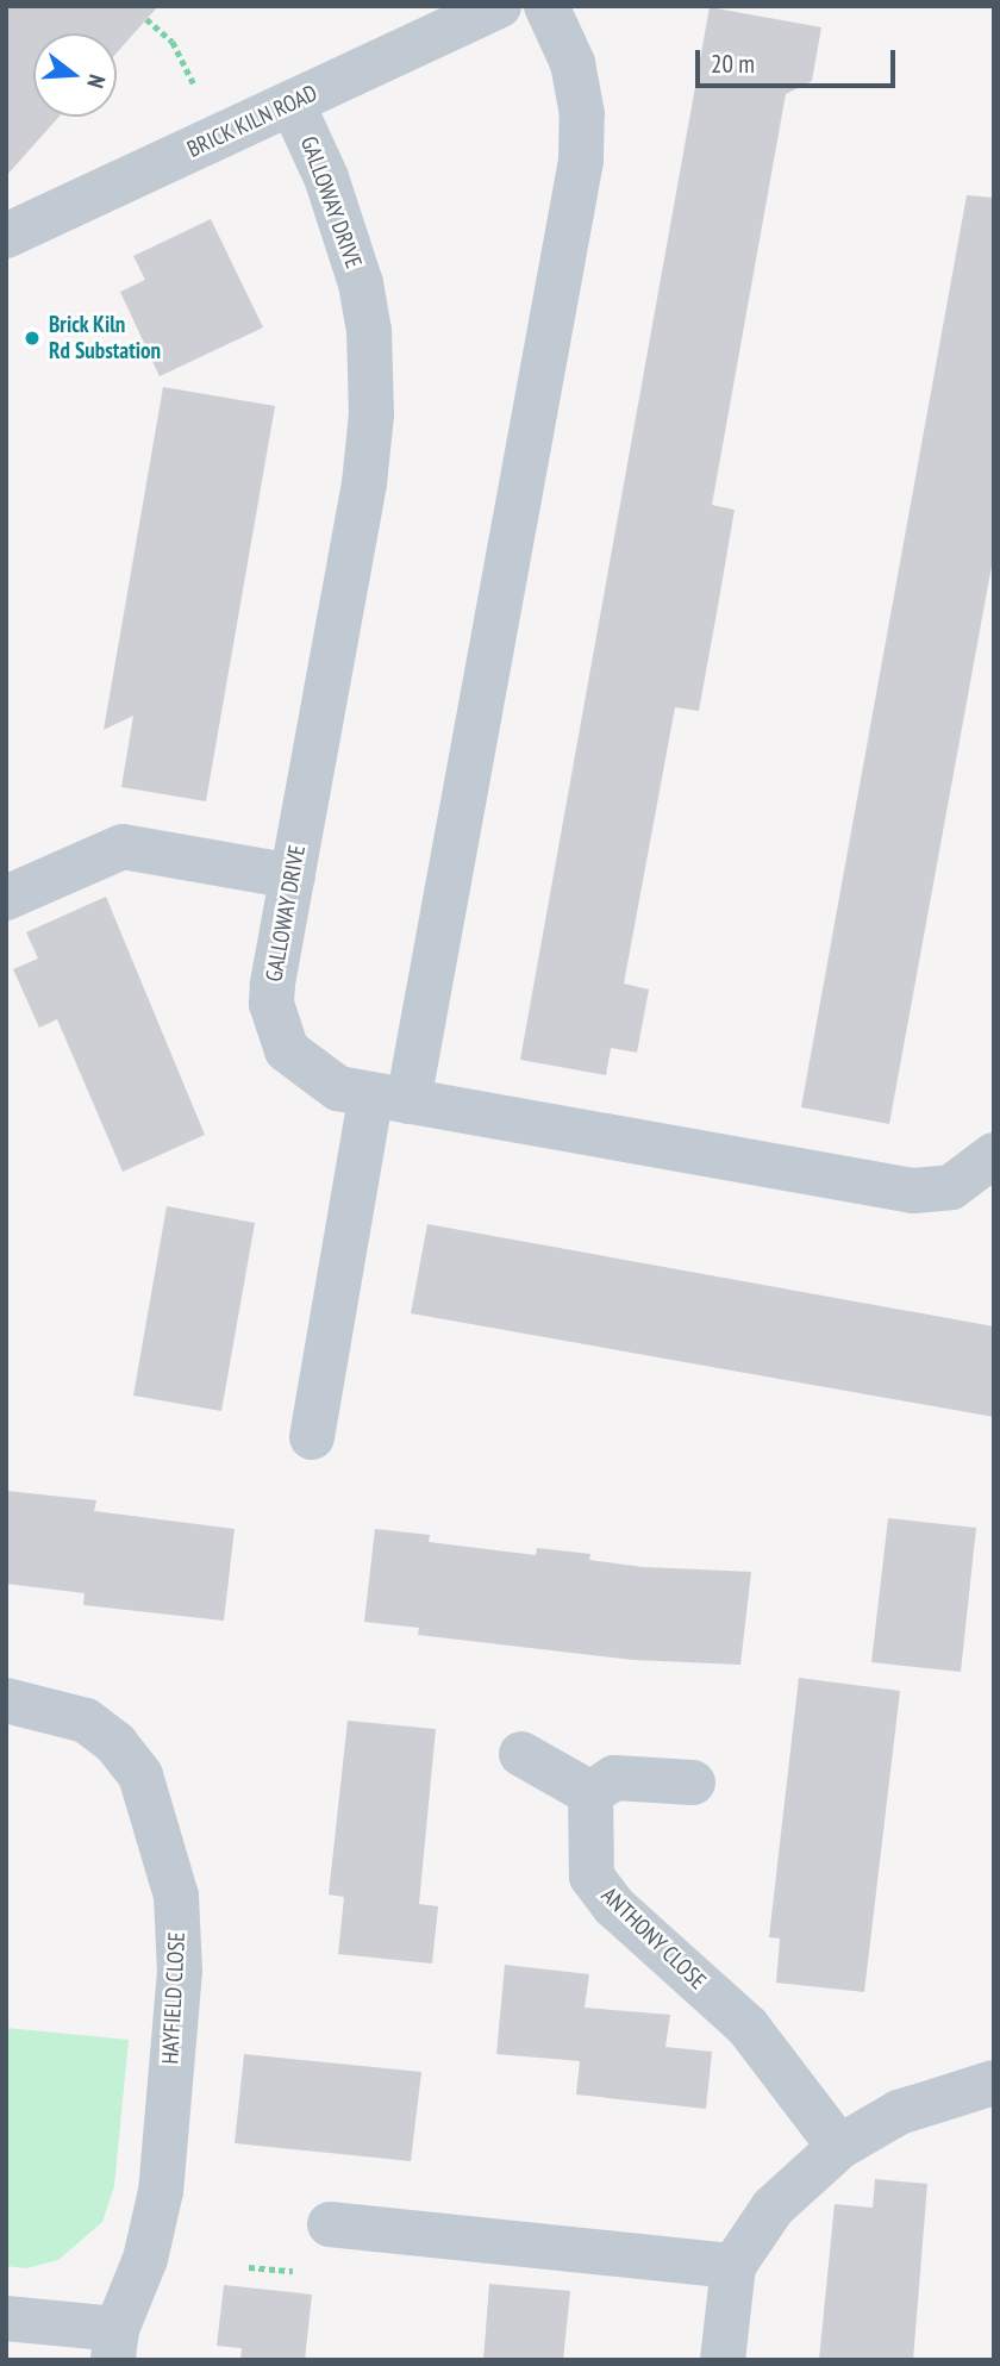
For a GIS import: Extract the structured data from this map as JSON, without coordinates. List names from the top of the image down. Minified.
{"streets":{"street":["BRICK KILN ROAD","GALLOWAY DRIVE","ANTHONY CLOSE","HAYFIELD CLOSE"]},"crossings":[["BRICK KILN ROAD","GALLOWAY DRIVE"]],"places":["Brick Kiln Rd Substation"],"scale_bar":"20 m","north":"right"}
